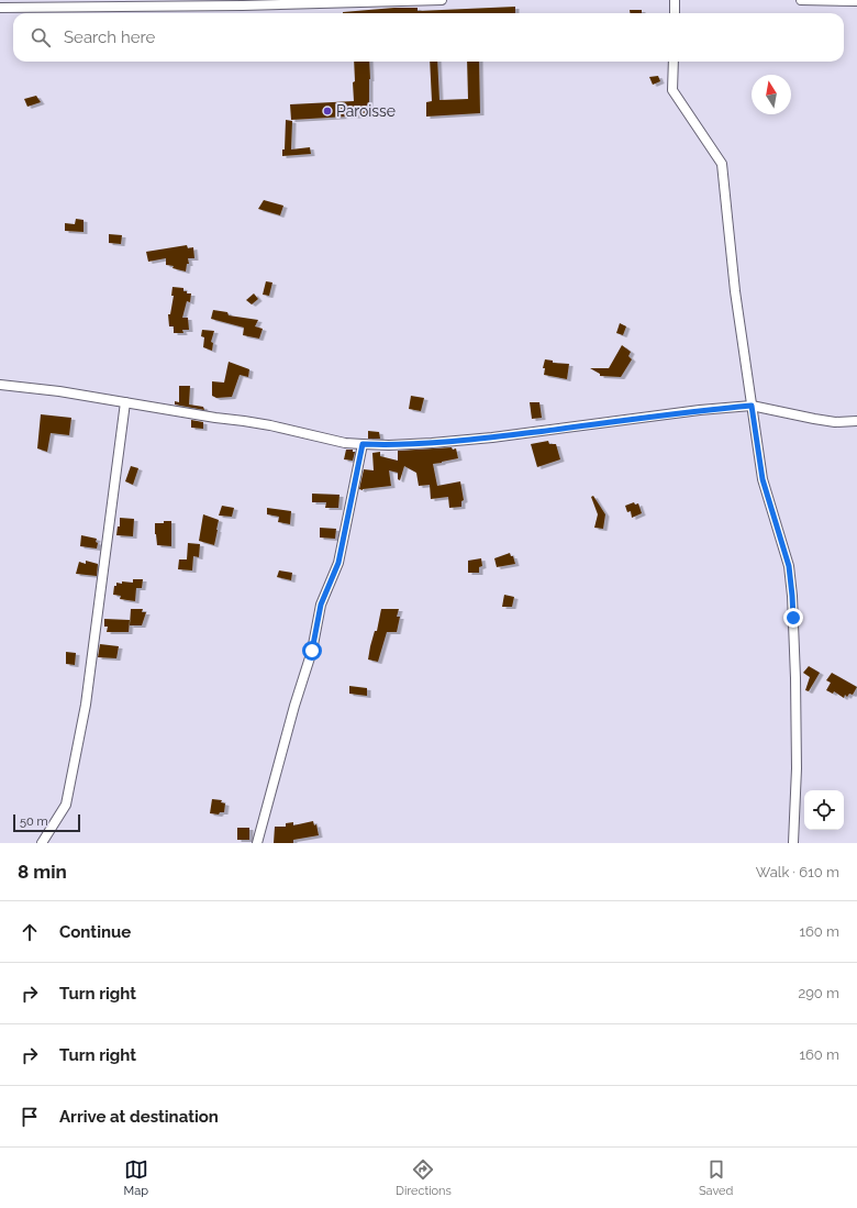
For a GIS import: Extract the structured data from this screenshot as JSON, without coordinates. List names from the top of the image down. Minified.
{"places":["Paroisse"],"scale_bar":"50 m","north":"top","page":{"search":"Search here","scale":"50 m","heading":["8 min","Walk · 610 m"],"list":[["Continue","160 m"],["Turn right","290 m"],["Turn right","160 m"],"Arrive at destination"],"nav":["Map","Directions","Saved"]}}
